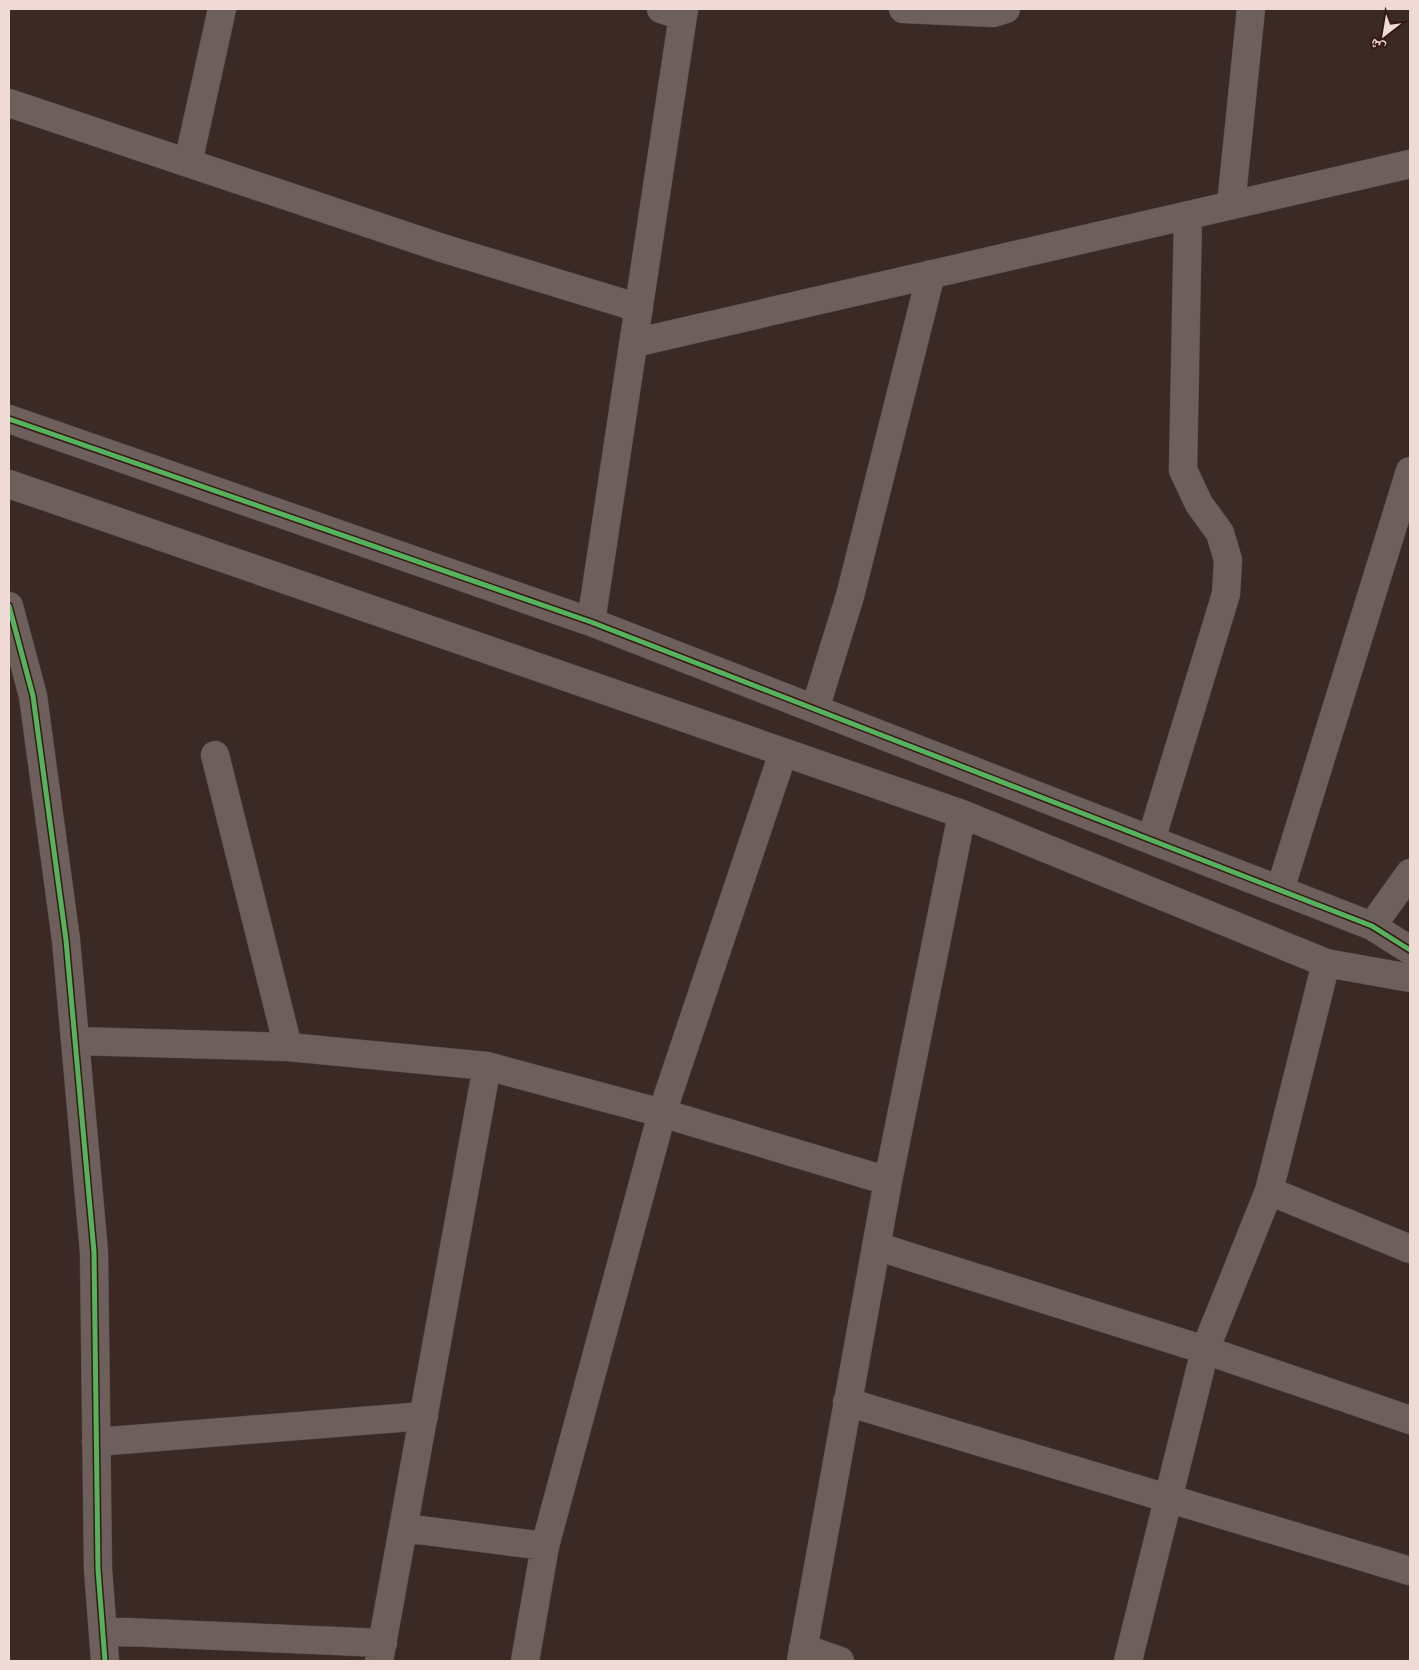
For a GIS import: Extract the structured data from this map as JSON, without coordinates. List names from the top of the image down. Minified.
{"north":"bottom left"}
